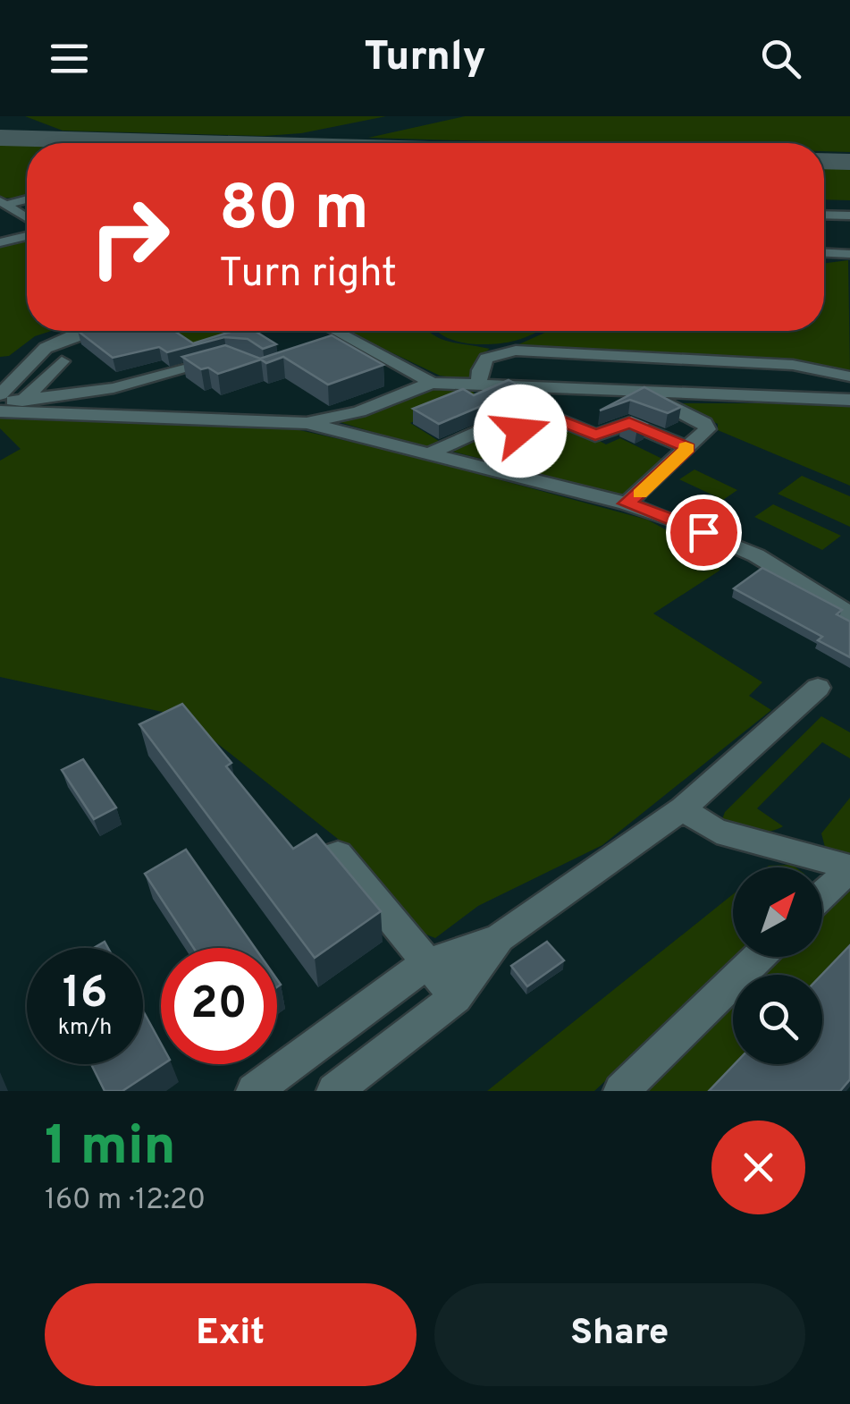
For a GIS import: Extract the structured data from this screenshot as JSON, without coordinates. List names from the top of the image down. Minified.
{"north":"top right","page":{"header":"Turnly","turn":["80 m","Turn right"],"speed":"16 km/h","limit":"20","heading":["1 min","160 m · 12:20"],"buttons":["Exit","Share"]}}
